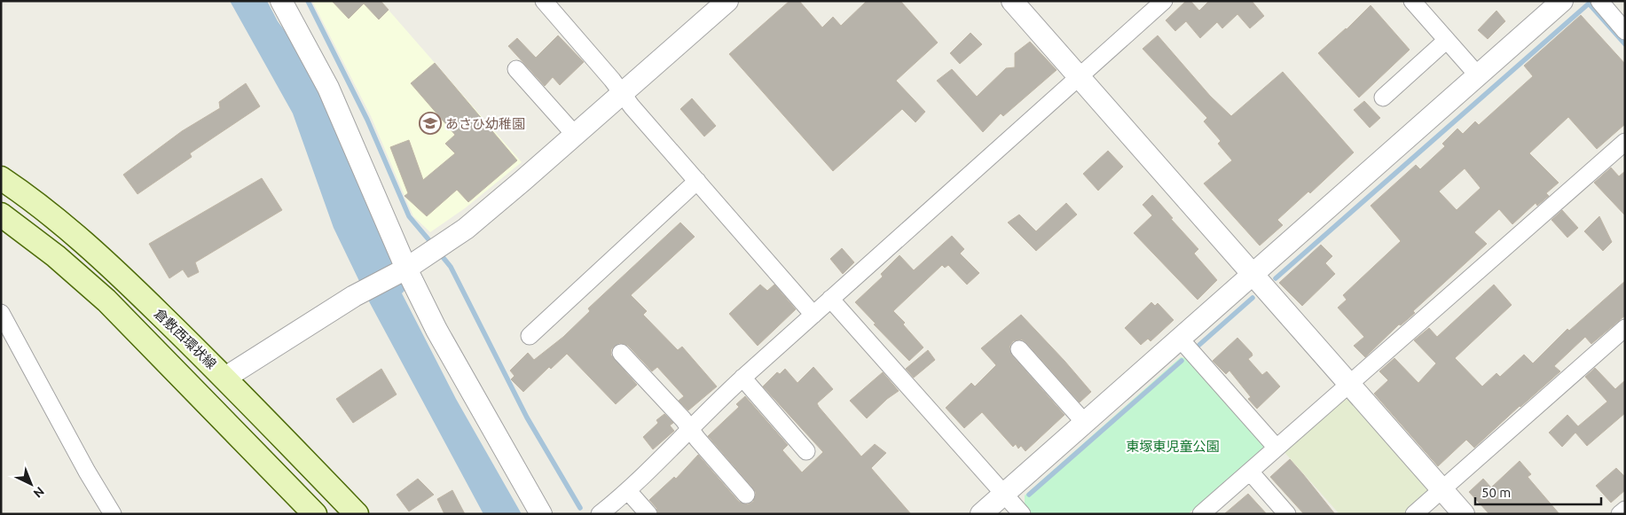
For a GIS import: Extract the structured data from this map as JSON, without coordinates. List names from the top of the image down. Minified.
{"streets":{"main road":["倉敷西環状線"]},"parks":["東塚東児童公園"],"places":{"school or university":["あさひ幼稚園"]},"scale_bar":"50 m","north":"bottom right"}
